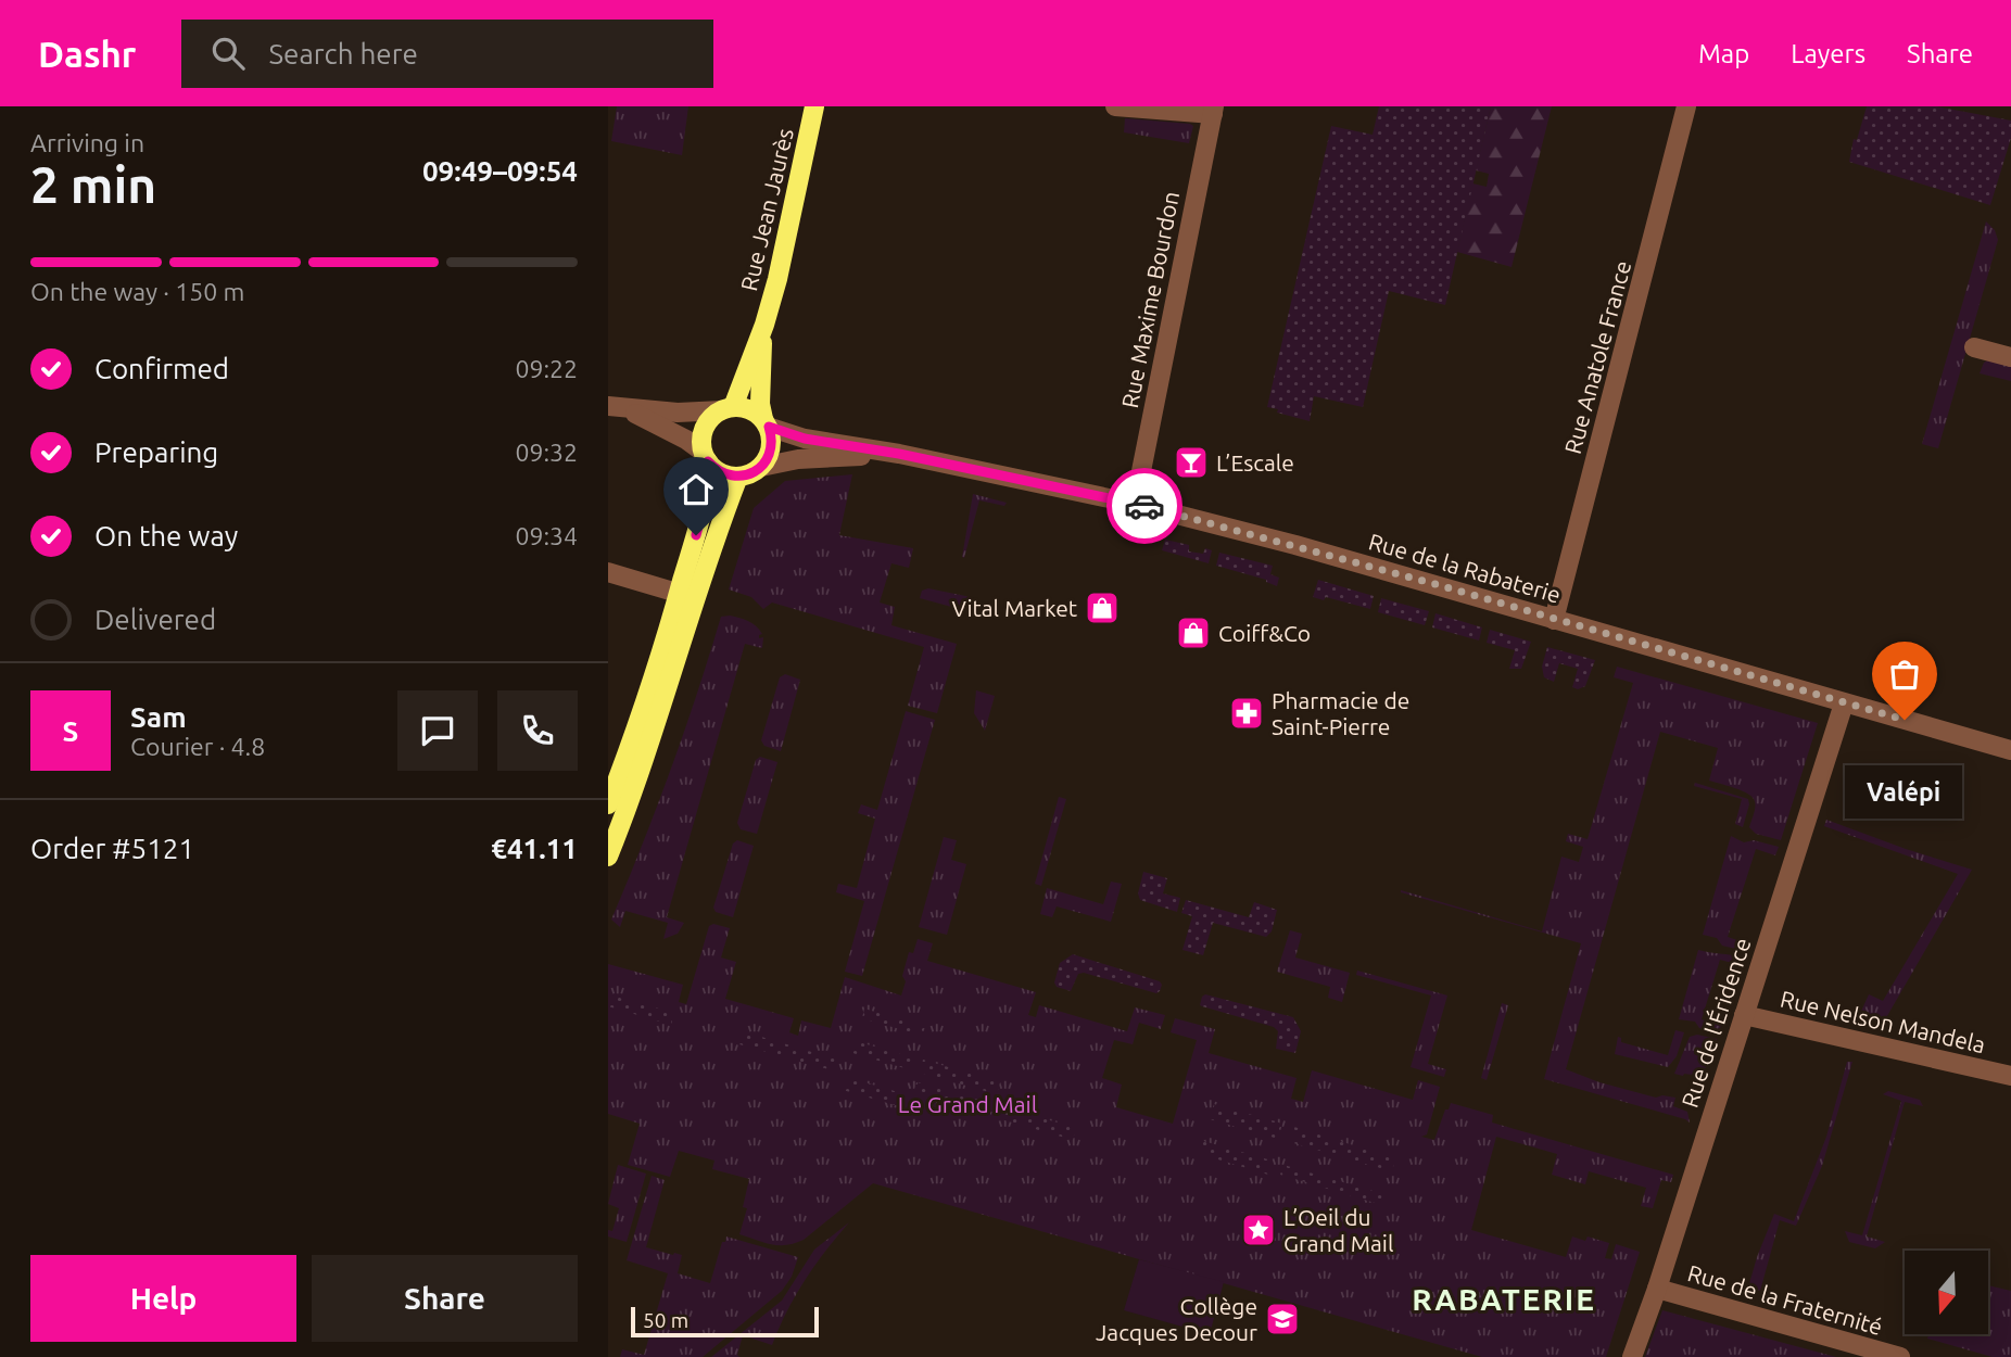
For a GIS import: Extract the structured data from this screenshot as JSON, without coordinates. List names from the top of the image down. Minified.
{"streets":{"main road":["Rue Jean Jaurès"],"street":["Rue Maxime Bourdon","Rue Anatole France","Rue de la Rabaterie","Rue Nelson Mandela","Rue de l'Éridence","Rue de la Fraternité"]},"crossings":[["Rue Maxime Bourdon","Rue de la Rabaterie"],["Rue Anatole France","Rue de la Rabaterie"],["Rue de la Rabaterie","Rue de l'Éridence"],["Rue Nelson Mandela","Rue de l'Éridence"],["Rue de l'Éridence","Rue de la Fraternité"]],"districts":["RABATERIE"],"parks":["Le Grand Mail"],"places":{"bar":["L’Escale"],"shop":["Vital Market","Coiff&Co"],"pharmacy":["Pharmacie de Saint-Pierre"],"other":["Valépi"],"place":["L’Oeil du Grand Mail"],"school or university":["Collège Jacques Decour"]},"scale_bar":"50 m","north":"bottom","page":{"header":"Dashr","search":"Search here","nav":["Map","Layers","Share"],"heading":["2 min","Arriving in","09:49–09:54"],"panel":["Sam","Courier · 4.8","Order #5121","€41.11"],"bar":"On the way · 150 m","list":[["Confirmed","09:22"],["Preparing","09:32"],["On the way","09:34"],"Delivered"],"round":"S","bubble":"Valépi","buttons":["Help","Share"],"scale":"50 m"}}
